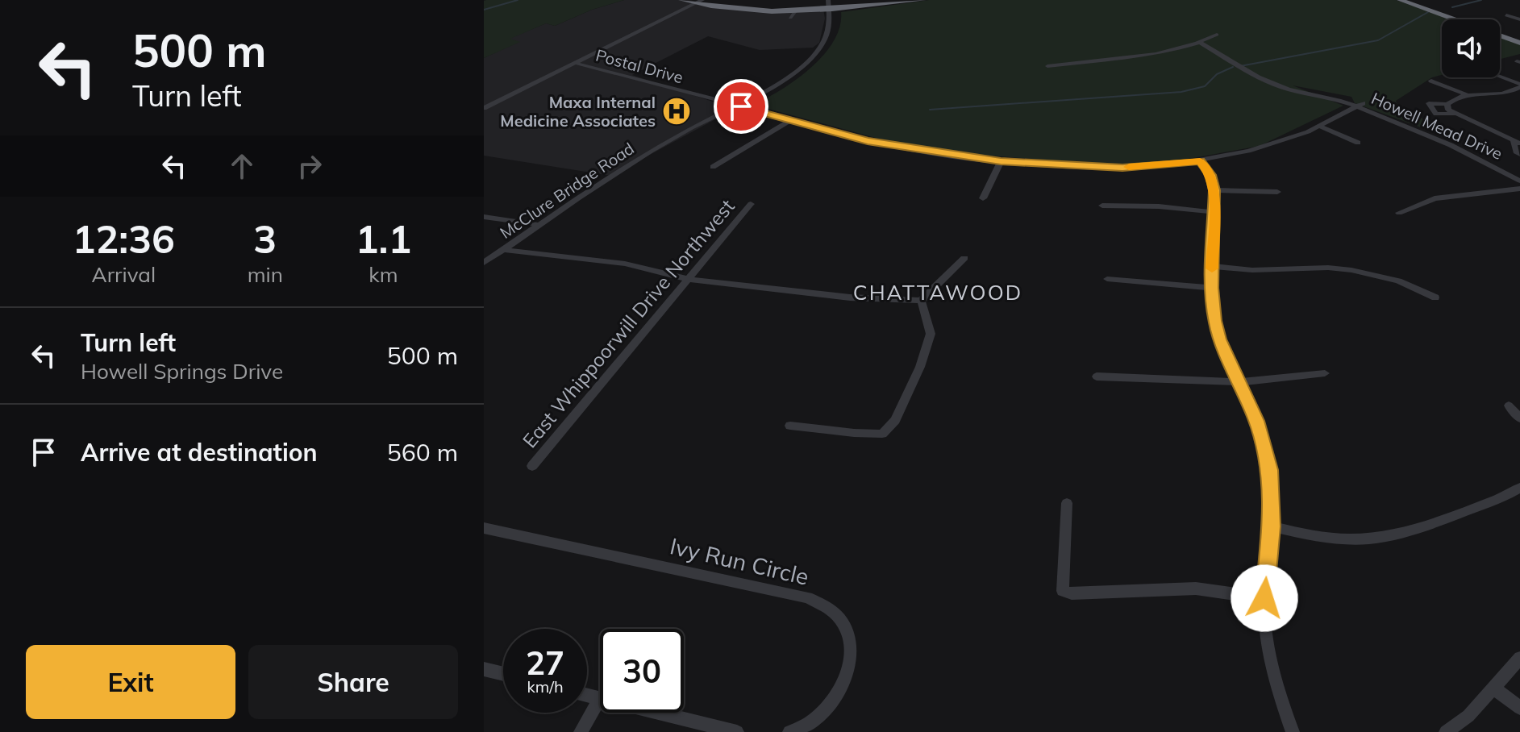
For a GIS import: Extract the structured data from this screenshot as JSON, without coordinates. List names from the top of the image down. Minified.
{"streets":{"street":["Postal Drive","Howell Mead Drive","McClure Bridge Road","East Whippoorwill Drive Northwest","Ivy Run Circle"]},"crossings":[["Postal Drive","Howell Mead Drive"],["Postal Drive","McClure Bridge Road"]],"districts":["CHATTAWOOD"],"places":{"hospital":["Maxa Internal Medicine Associates"]},"page":{"turn":["500 m","Turn left"],"eta":["12:36","Arrival","3","min","1.1","km"],"list":[{"name":"Turn left","note":"Howell Springs Drive","value":"500 m"},{"name":"Arrive at destination","value":"560 m"}],"speed":"27 km/h","limit":"30","buttons":["Exit","Share"]}}
